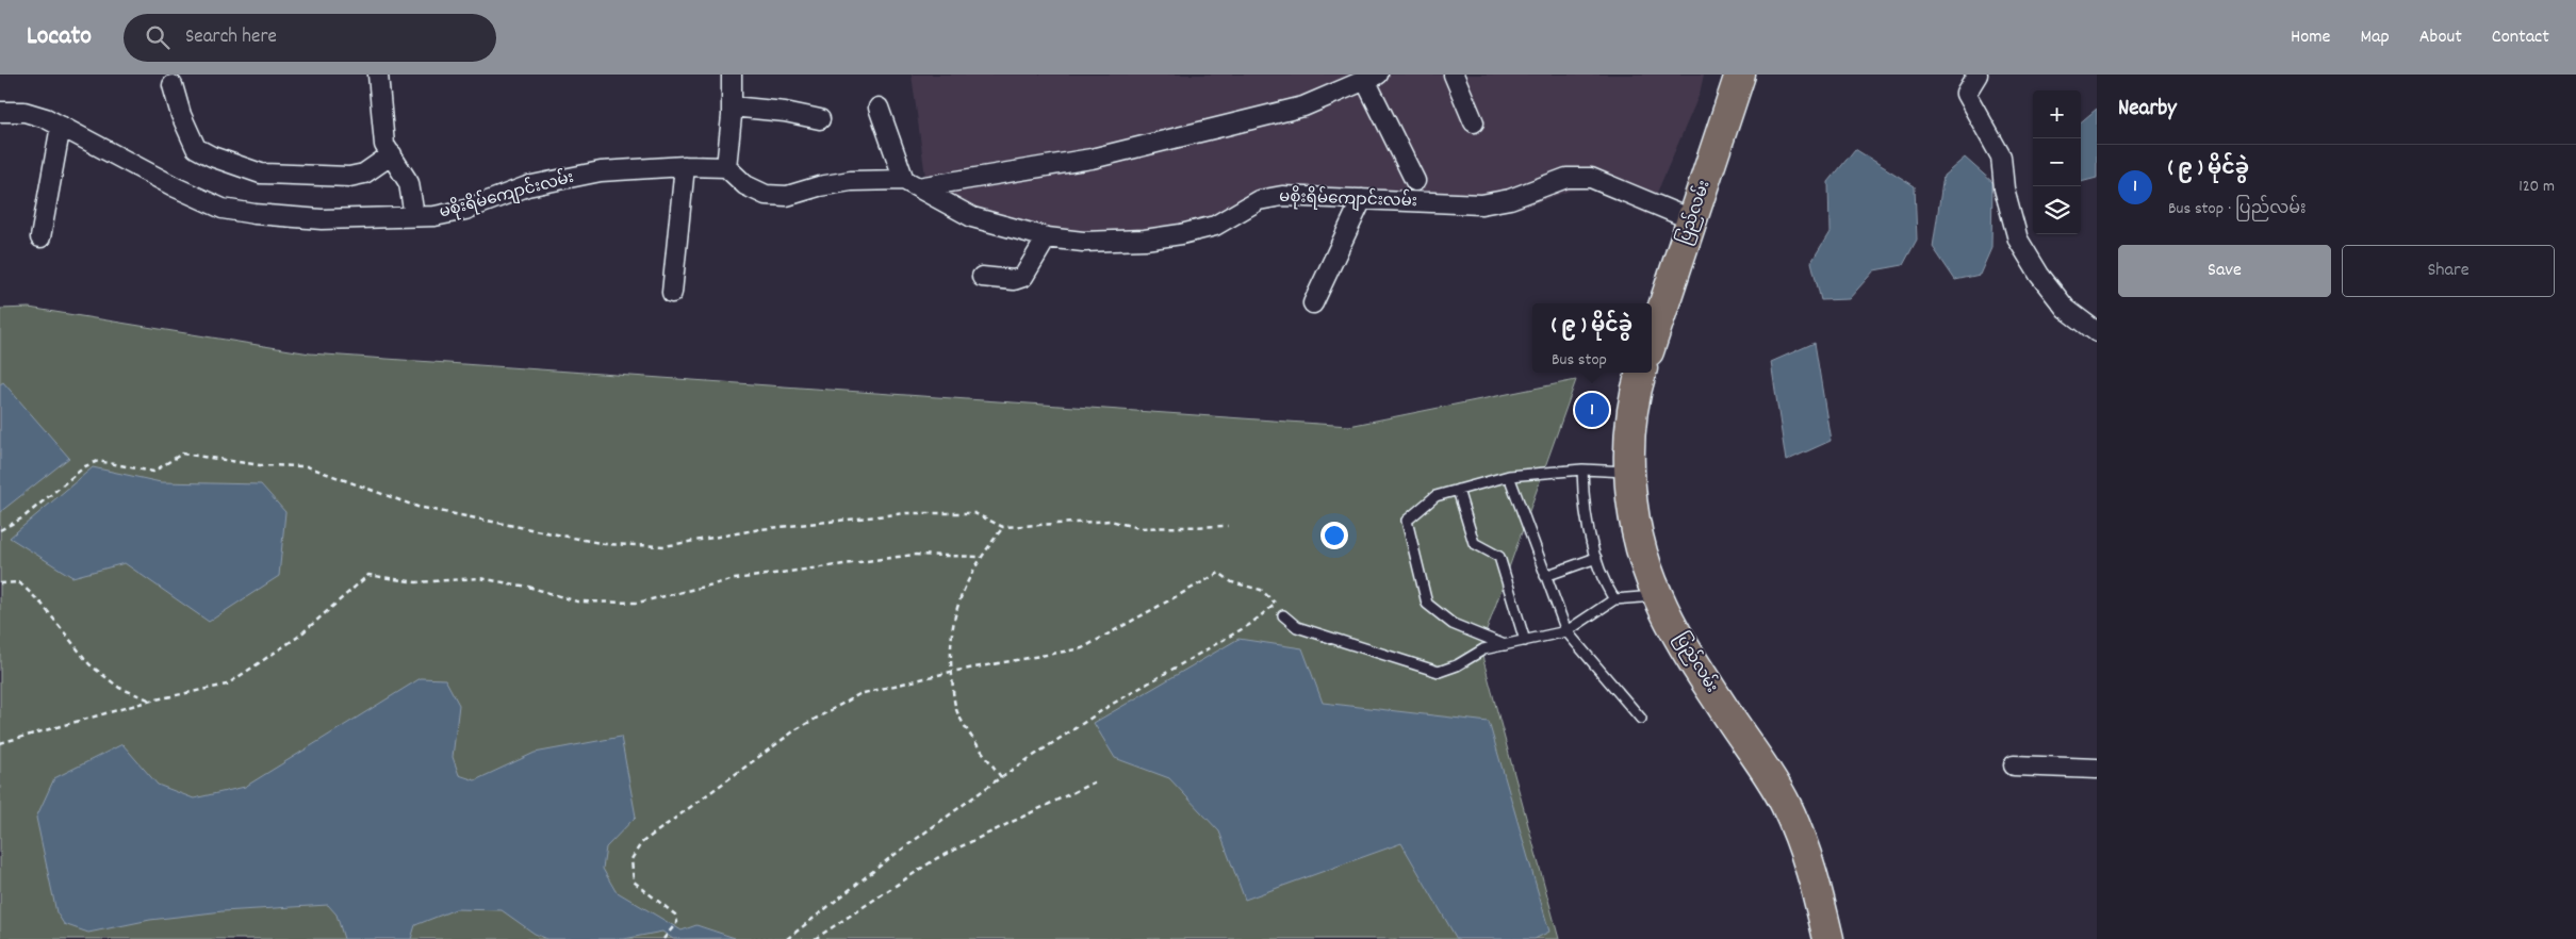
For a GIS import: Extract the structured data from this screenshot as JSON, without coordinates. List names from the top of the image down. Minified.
{"streets":{"highway":["ပြည်လမ်း"],"street":["မစိုးရိမ်ကျောင်းလမ်း"]},"crossings":[["မစိုးရိမ်ကျောင်းလမ်း","ပြည်လမ်း"]],"page":{"header":"Locato","search":"Search here","nav":["Home","Map","About","Contact"],"heading":"Nearby","map_buttons":["+","−"],"list":[{"mark":"1","name":"( ၉ ) မိုင်ခွဲ","note":"Bus stop · ပြည်လမ်း","value":"120 m"}],"buttons":["Save","Share"],"popup":["( ၉ ) မိုင်ခွဲ","Bus stop"],"pins":"1"}}
